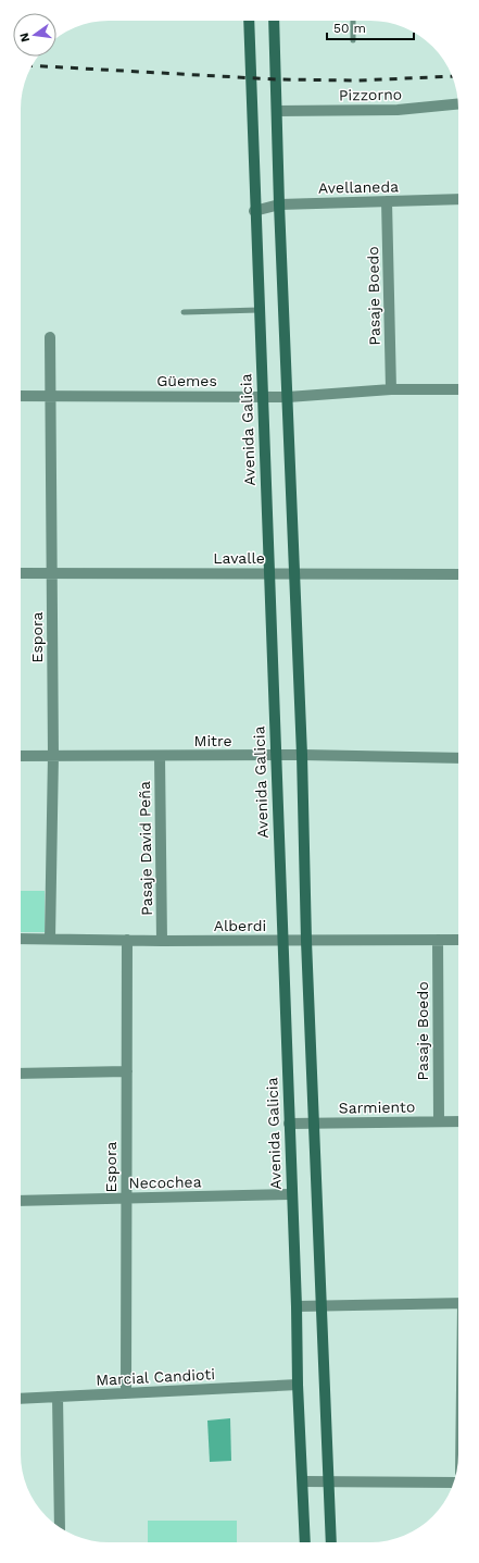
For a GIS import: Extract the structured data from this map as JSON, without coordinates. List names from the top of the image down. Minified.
{"streets":{"main road":["Avenida Galicia"],"street":["Pizzorno","Avellaneda","Pasaje Boedo","Güemes","Lavalle","Espora","Mitre","Pasaje David Peña","Alberdi","Sarmiento","Necochea","Marcial Candioti"]},"crossings":[["Avellaneda","Pasaje Boedo"],["Avellaneda","Avenida Galicia"],["Pasaje Boedo","Güemes"],["Pasaje Boedo","Alberdi"],["Pasaje Boedo","Sarmiento"],["Güemes","Avenida Galicia"],["Güemes","Espora"],["Avenida Galicia","Lavalle"],["Avenida Galicia","Mitre"],["Avenida Galicia","Alberdi"],["Avenida Galicia","Sarmiento"],["Avenida Galicia","Necochea"],["Avenida Galicia","Marcial Candioti"],["Lavalle","Espora"],["Espora","Mitre"],["Espora","Alberdi"],["Espora","Necochea"],["Espora","Marcial Candioti"],["Mitre","Pasaje David Peña"],["Pasaje David Peña","Alberdi"]],"scale_bar":"50 m","north":"left"}
